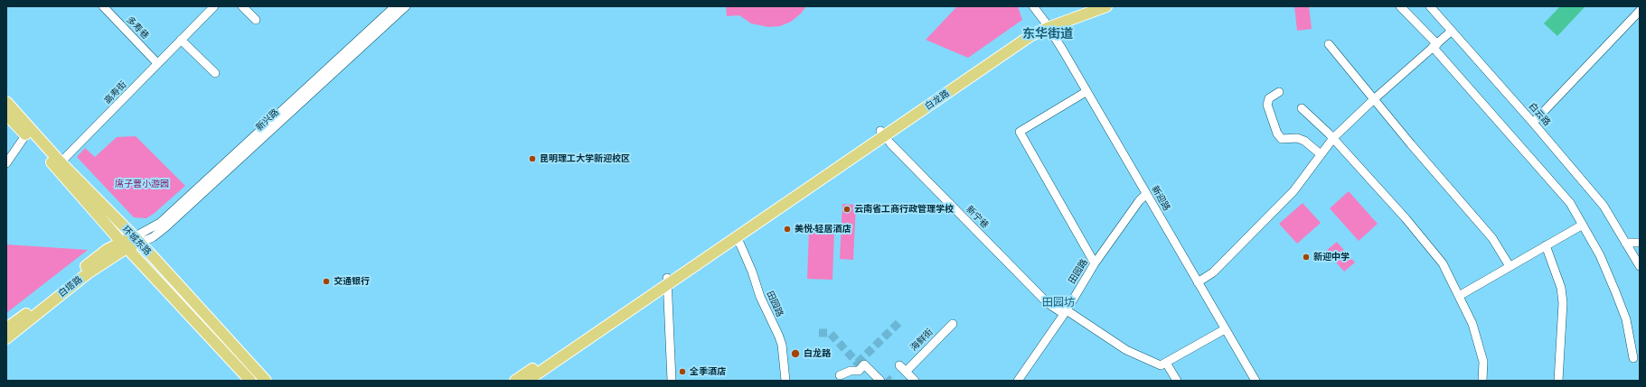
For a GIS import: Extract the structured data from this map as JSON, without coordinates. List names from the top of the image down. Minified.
{"streets":{"main road":["白龙路","环城东路","白塔路"],"street":["多寿巷","高寿街","白云路","新兴路","新迎路","新宁巷","田园路","海鲜街"]},"crossings":[["多寿巷","高寿街"],["高寿街","环城东路"],["白龙路","新迎路"],["白龙路","新宁巷"],["白龙路","田园路"],["新兴路","环城东路"],["新兴路","白塔路"],["新迎路","田园路"],["新宁巷","田园路"],["环城东路","白塔路"]],"districts":["东华街道","田园坊"],"parks":["席子营小游园"],"places":["昆明理工大学新迎校区","云南省工商行政管理学校","美悦·轻居酒店","新迎中学","交通银行","白龙路","全季酒店"]}
